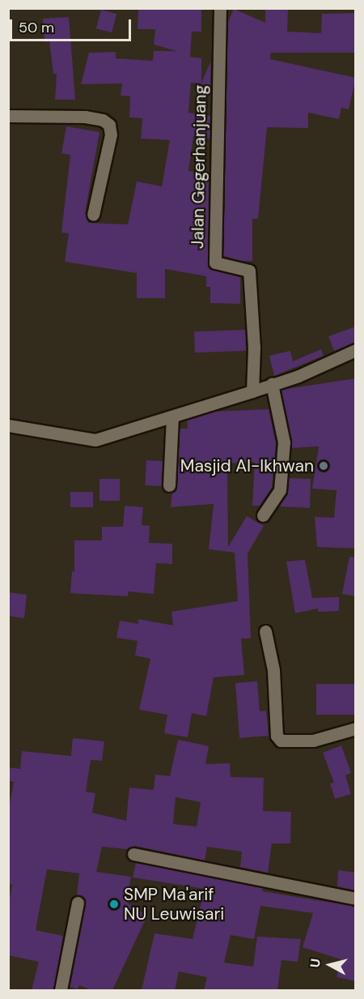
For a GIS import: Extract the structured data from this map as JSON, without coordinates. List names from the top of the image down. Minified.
{"streets":{"street":["Jalan Gegerhanjuang"]},"places":["Masjid Al-Ikhwan","SMP Ma'arif NU Leuwisari"],"scale_bar":"50 m","north":"left"}
